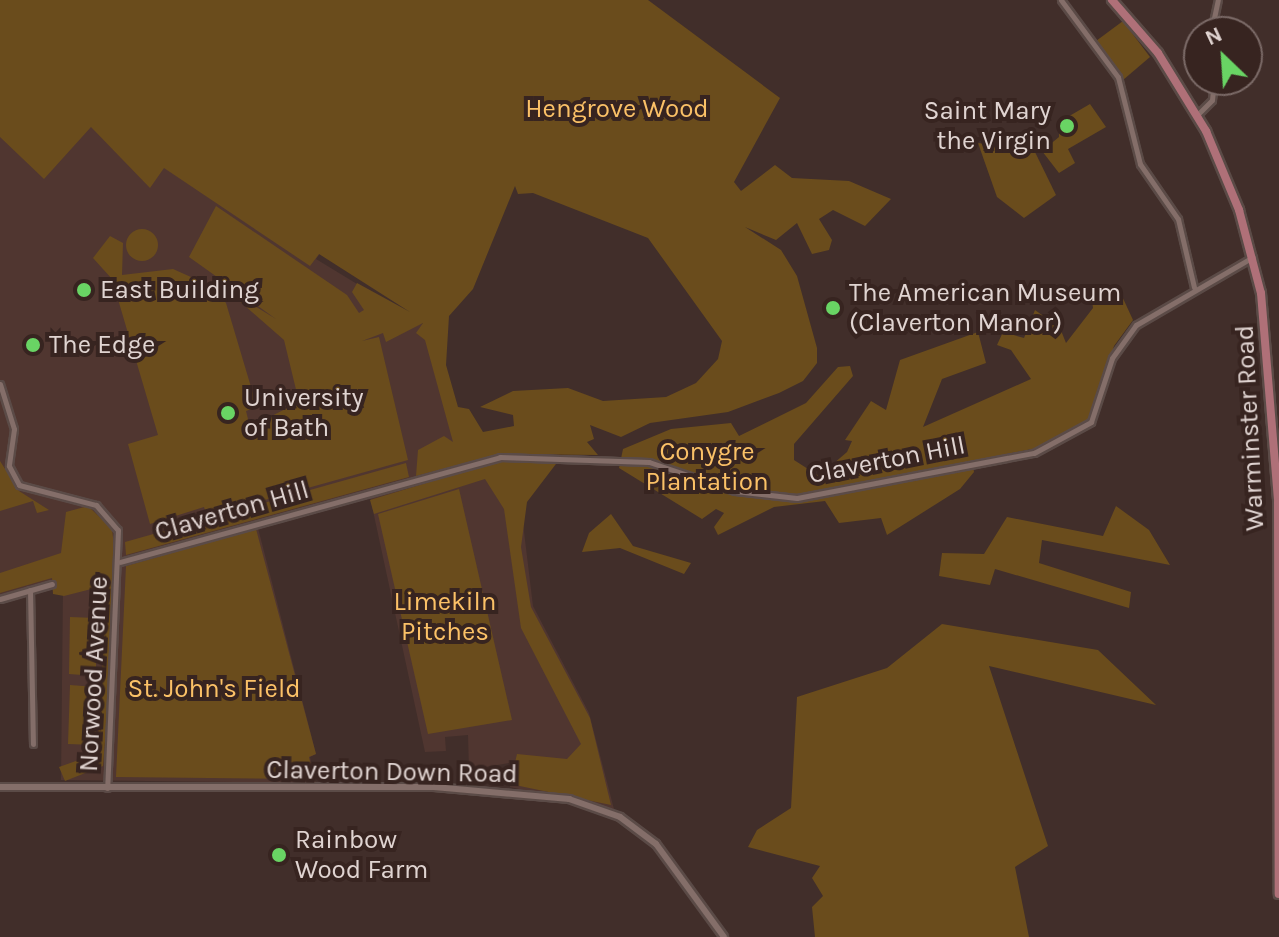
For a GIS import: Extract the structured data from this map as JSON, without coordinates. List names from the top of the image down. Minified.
{"streets":{"highway":["Warminster Road"],"street":["Claverton Hill","Norwood Avenue","Claverton Down Road"]},"crossings":[["Warminster Road","Claverton Hill"],["Claverton Hill","Norwood Avenue"],["Norwood Avenue","Claverton Down Road"]],"parks":["Hengrove Wood","Conygre Plantation","Limekiln Pitches","St. John's Field"],"places":["Saint Mary the Virgin","East Building","The American Museum (Claverton Manor)","The Edge","University of Bath","Rainbow Wood Farm"],"north":"top left"}
